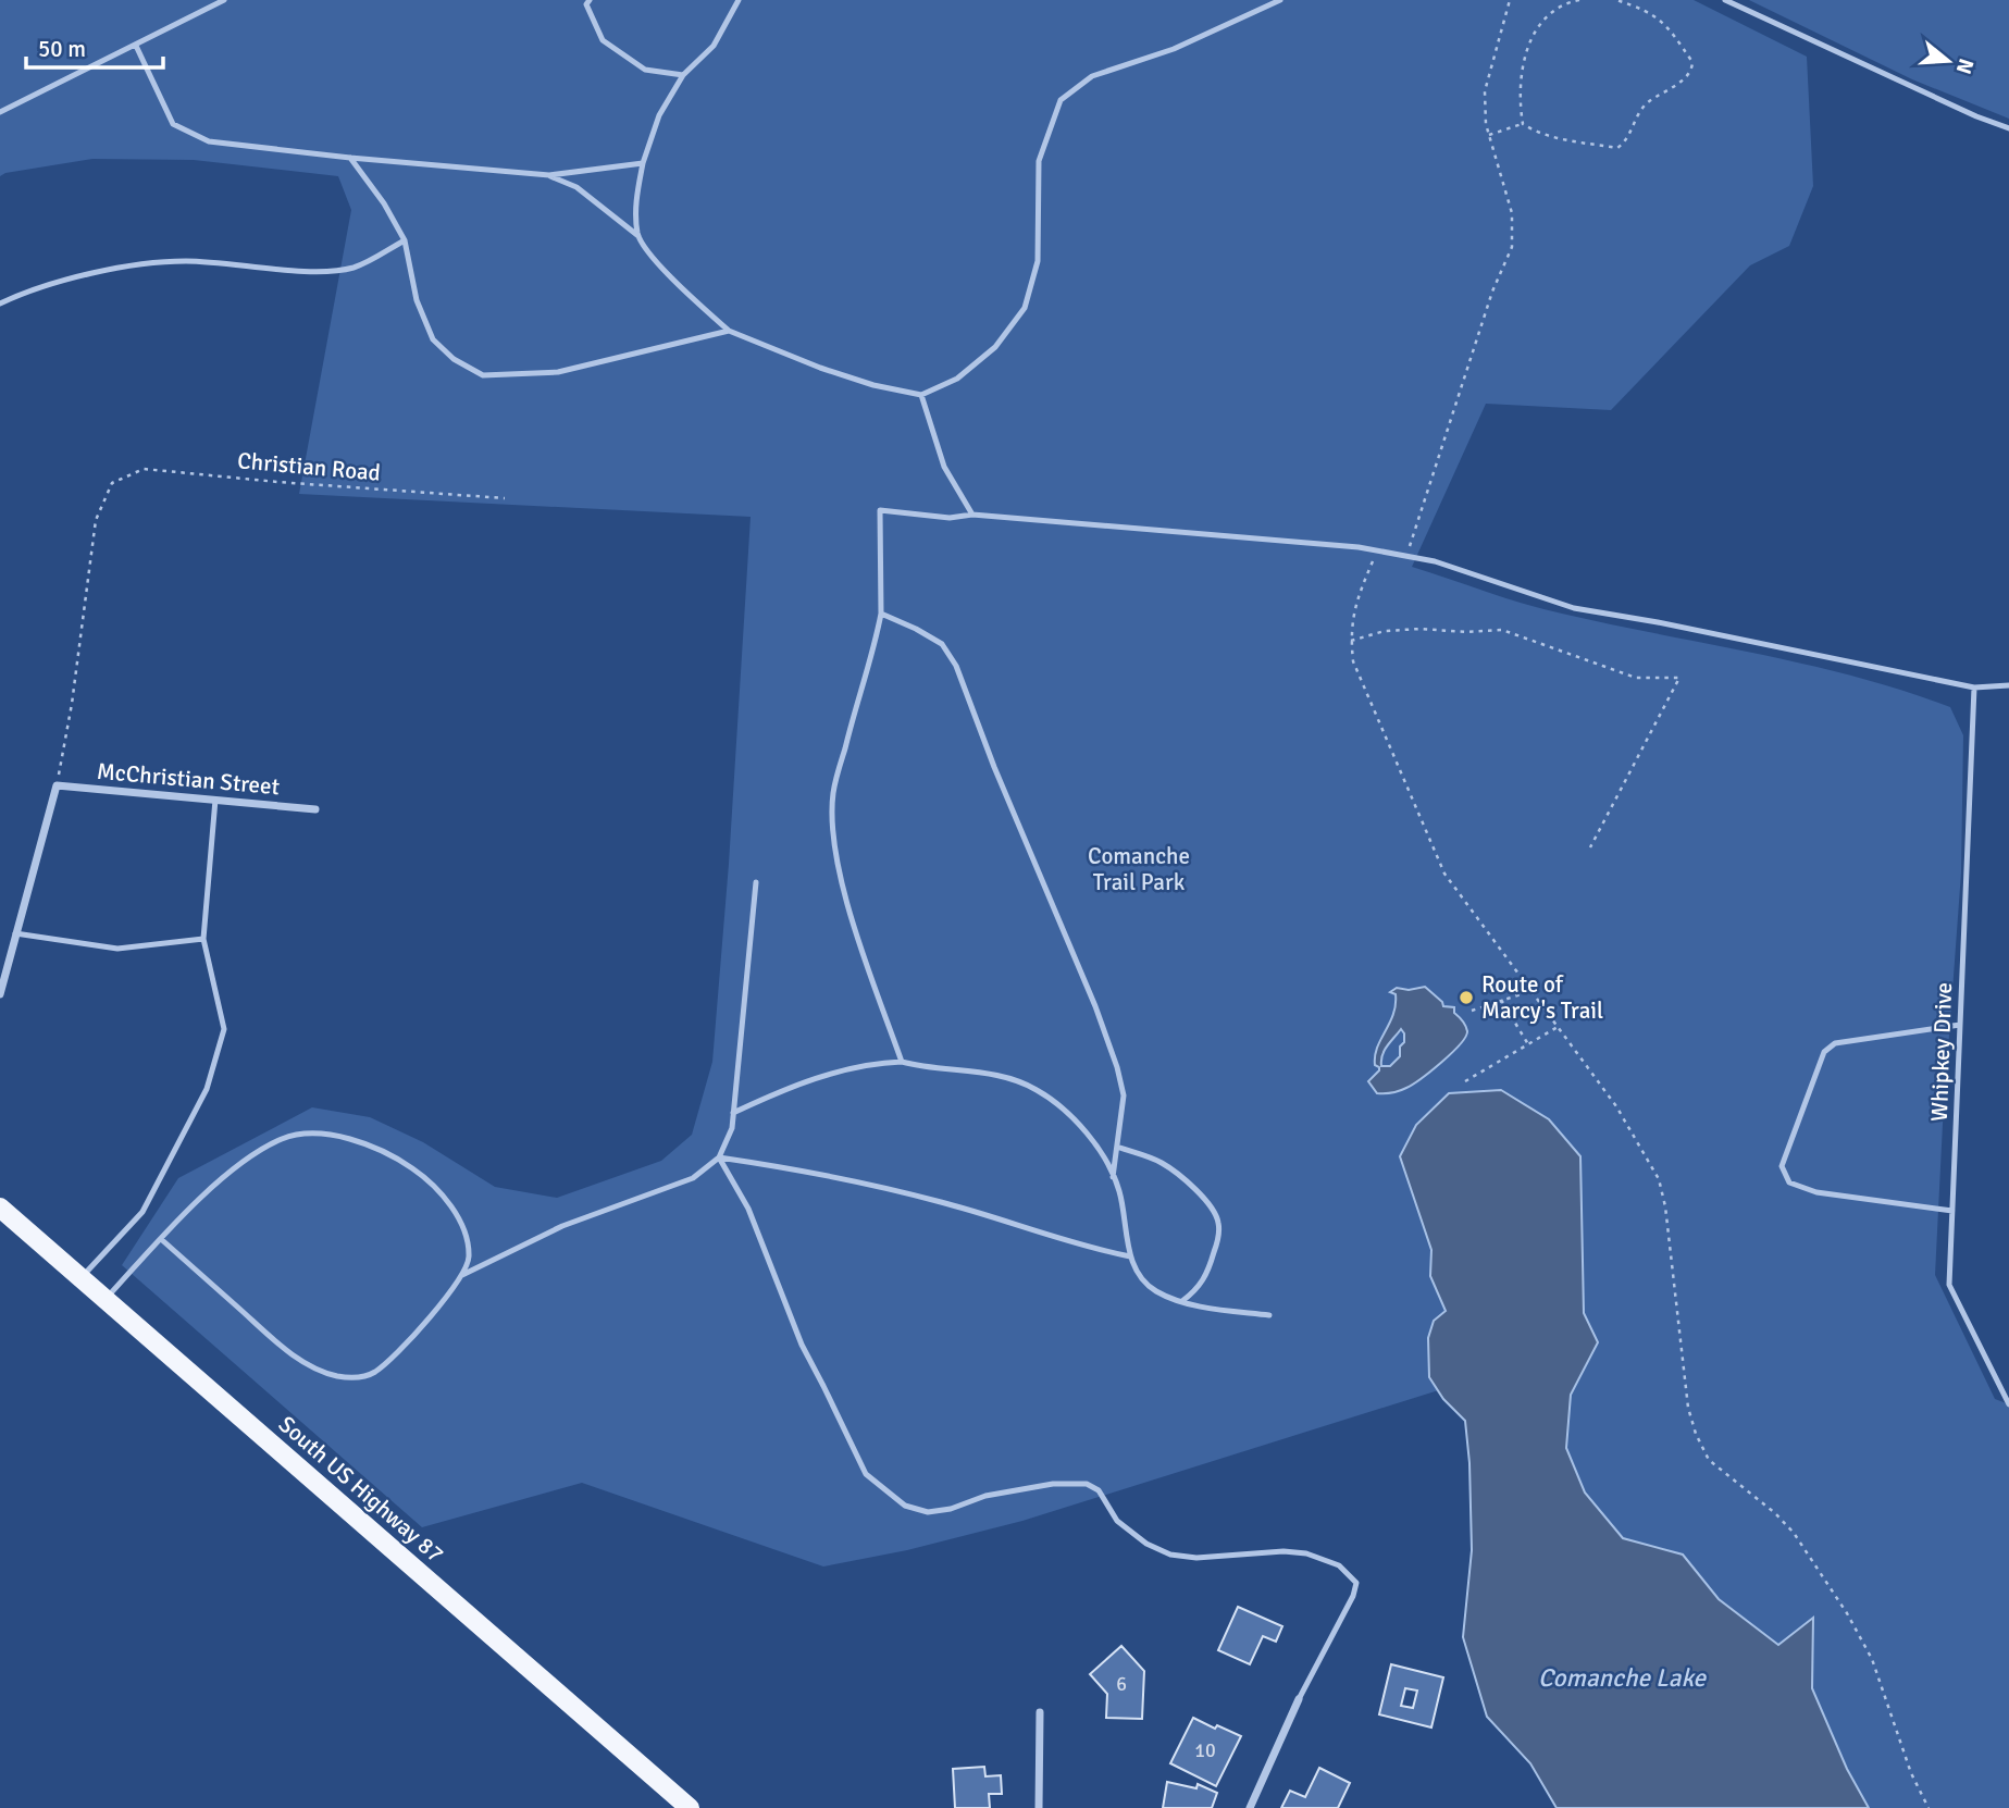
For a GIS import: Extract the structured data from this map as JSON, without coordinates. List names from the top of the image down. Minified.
{"streets":{"main road":["South US Highway 87"],"street":["McChristian Street"],"lane":["Whipkey Drive"],"path":["Christian Road"]},"crossings":[["Christian Road","McChristian Street"]],"water":["Comanche Lake"],"parks":["Comanche Trail Park"],"places":["Route of Marcy's Trail"],"house_numbers":["6","10"],"scale_bar":"50 m","north":"right"}
